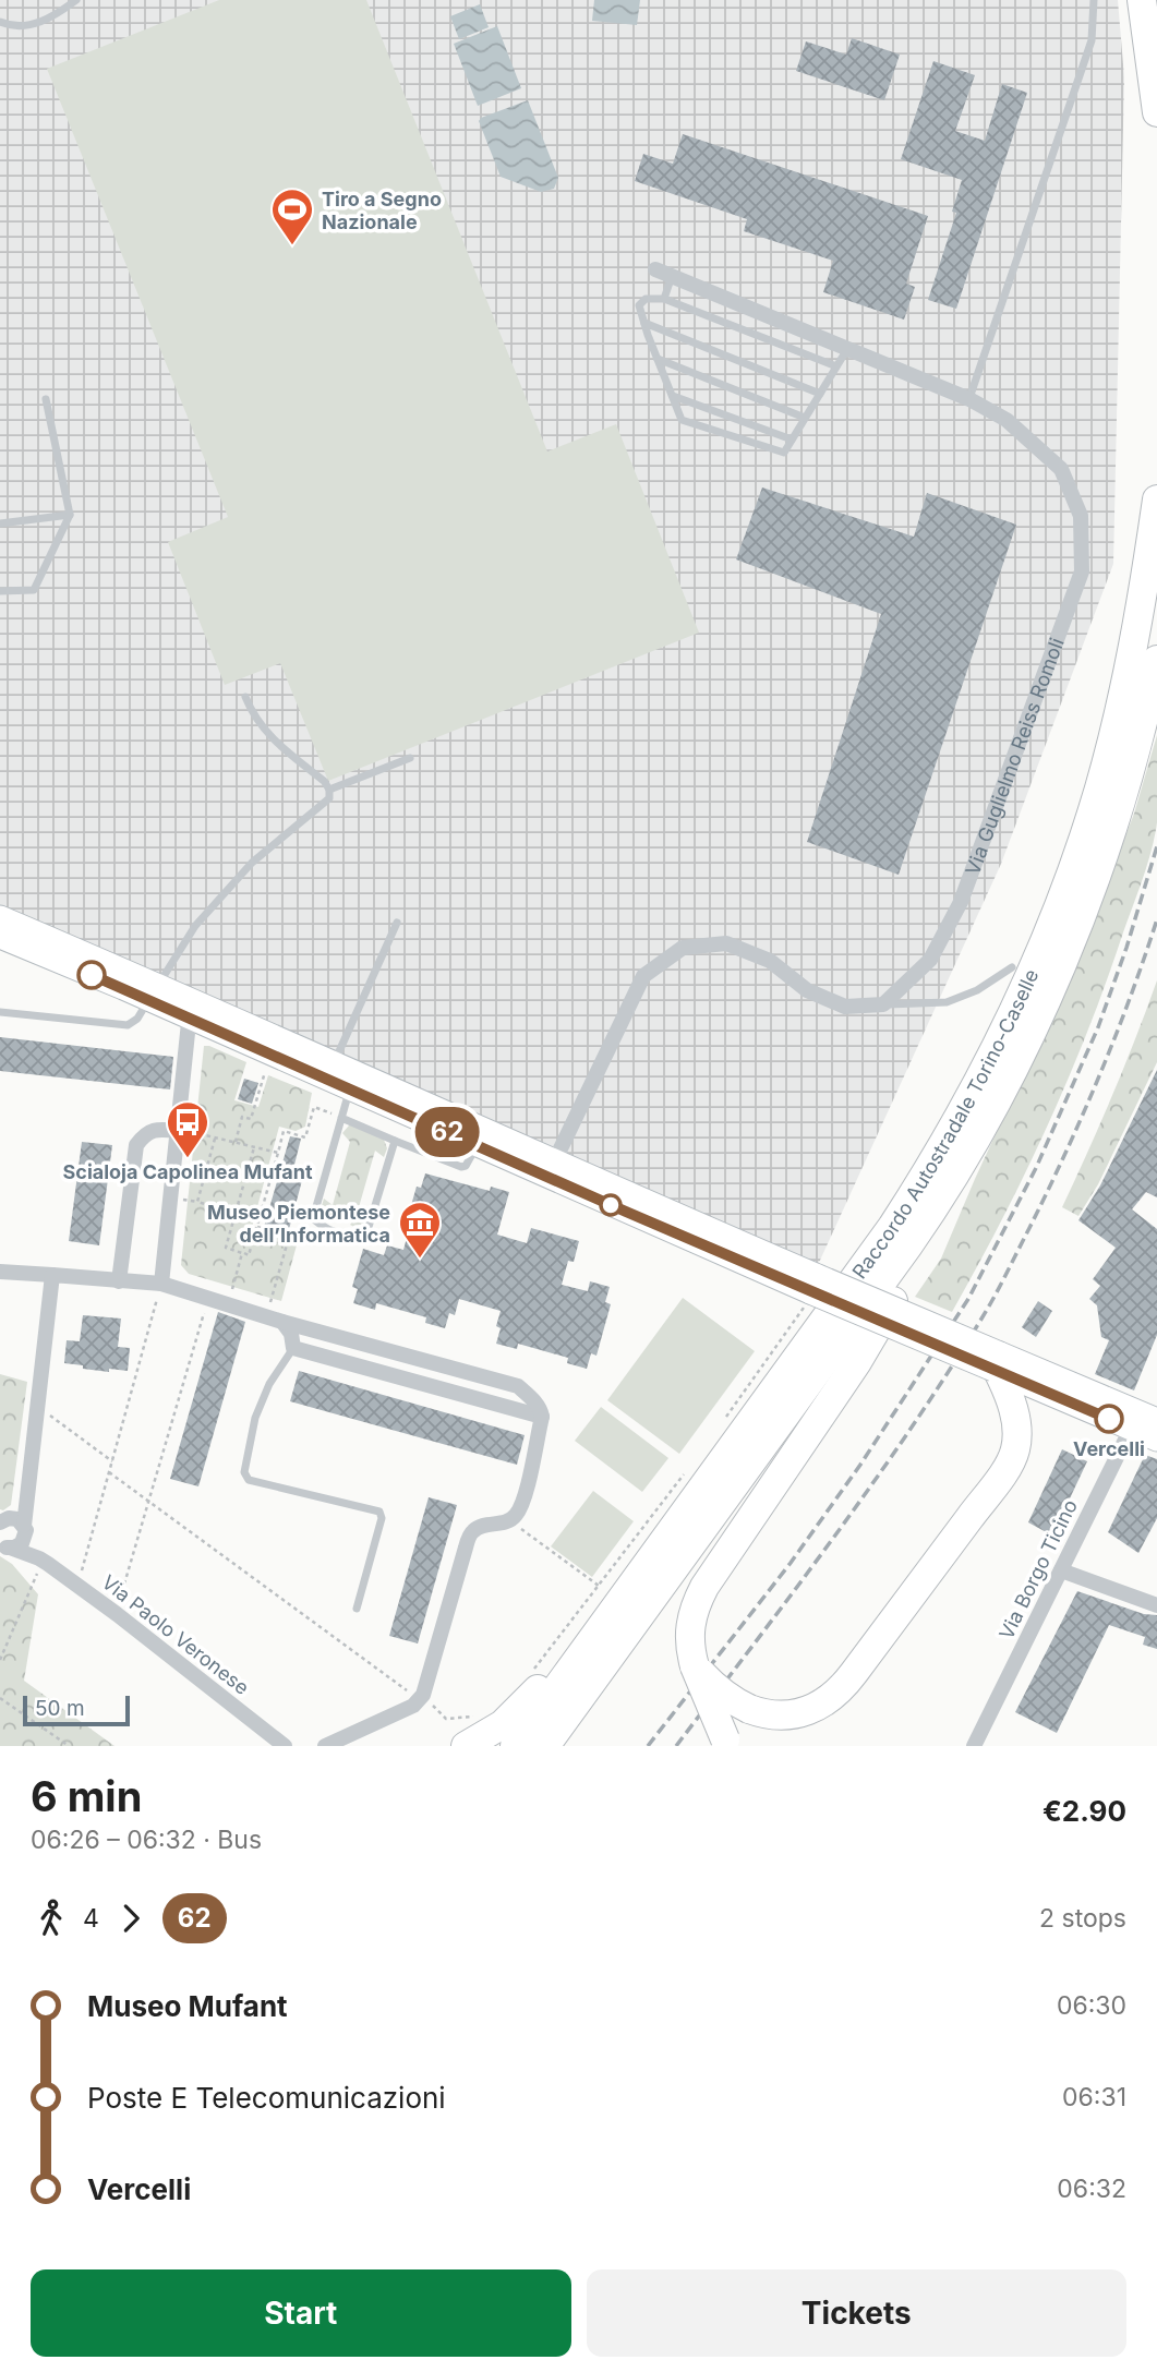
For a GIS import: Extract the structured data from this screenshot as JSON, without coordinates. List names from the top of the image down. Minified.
{"streets":{"highway":["Raccordo Autostradale Torino-Caselle"],"street":["Via Guglielmo Reiss Romoli","Via Borgo Ticino","Via Paolo Veronese"]},"places":{"sports":["Tiro a Segno Nazionale"],"bus stop":["Scialoja Capolinea Mufant"],"museum":["Museo Piemontese dell’Informatica"],"other":["Vercelli"]},"lines":["bus line 62"],"scale_bar":"50 m","page":{"on_map":"62","scale":"50 m","heading":["6 min","06:26 – 06:32 · Bus","€2.90"],"legs":["4","62","2 stops"],"list":[{"name":"Museo Mufant","value":"06:30"},{"name":"Poste E Telecomunicazioni","value":"06:31"},{"name":"Vercelli","value":"06:32"}],"buttons":["Start","Tickets"]}}
